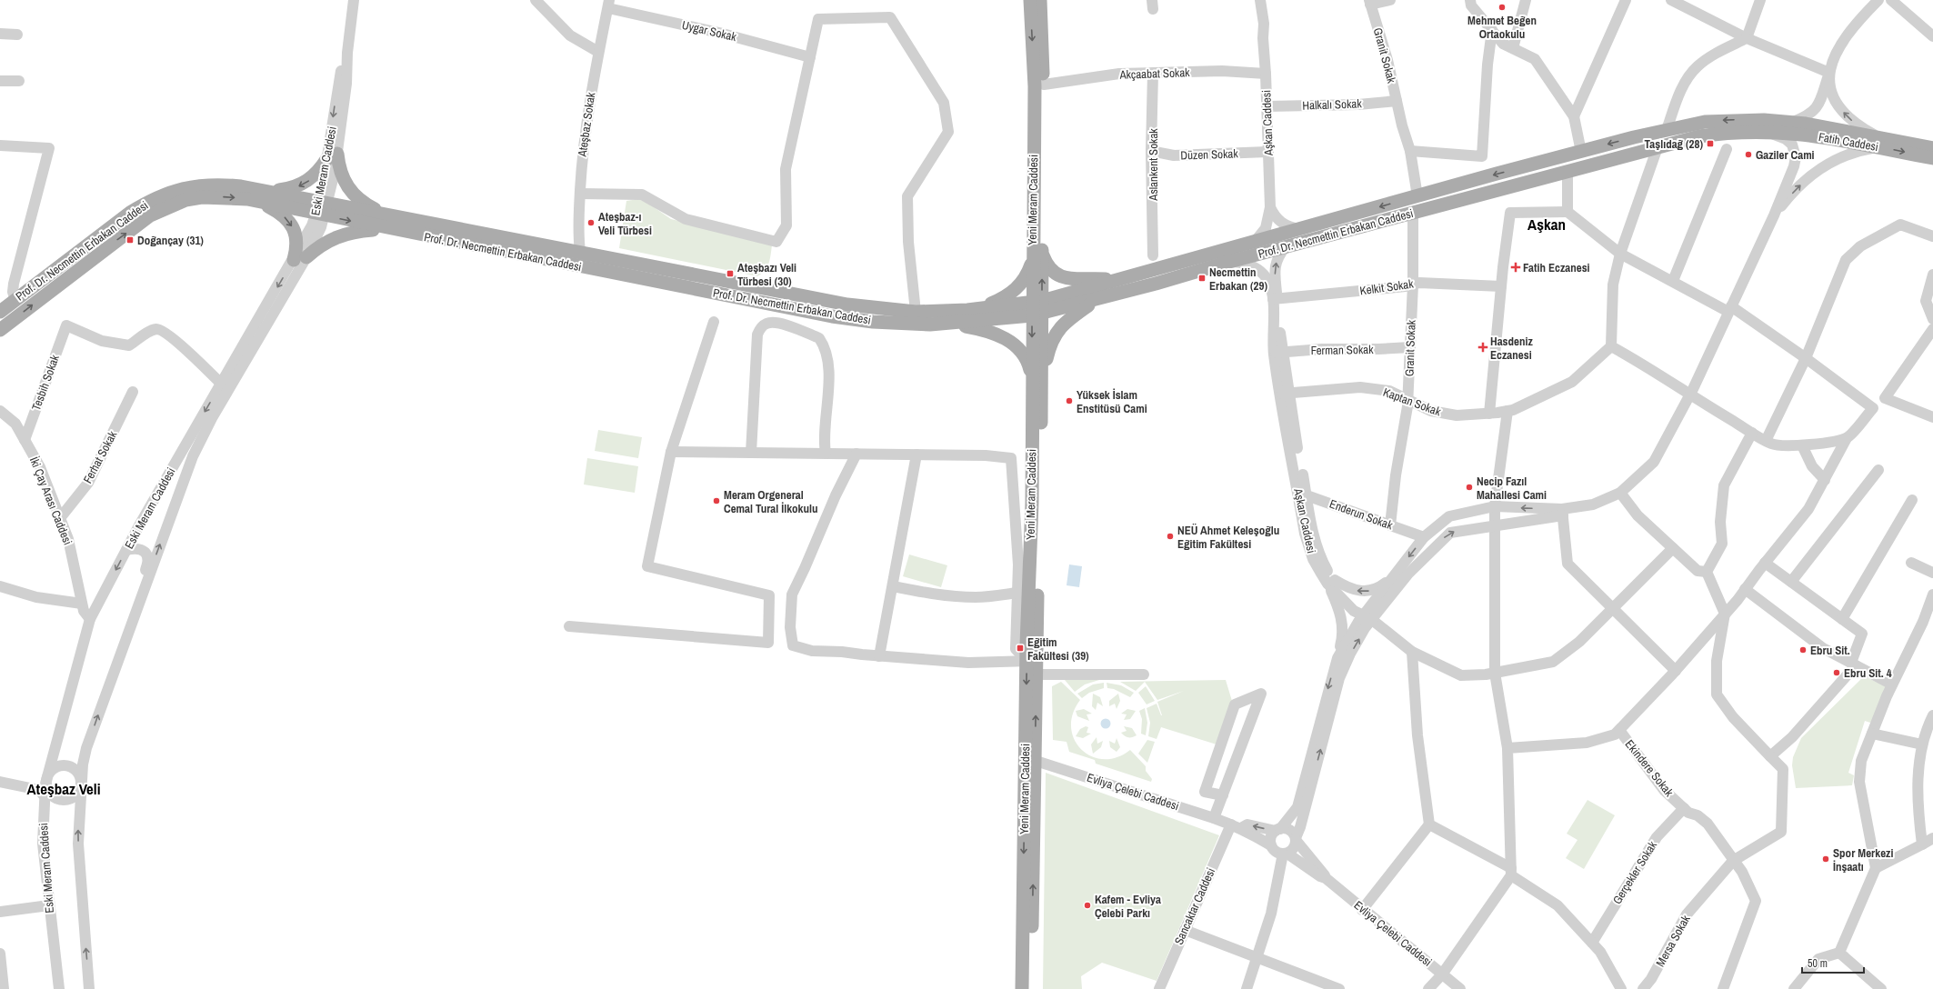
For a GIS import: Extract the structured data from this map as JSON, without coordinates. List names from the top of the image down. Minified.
{"streets":{"main road":["Fatih Caddesi","Yeni Meram Caddesi","Prof. Dr. Necmettin Erbakan Caddesi"],"street":["Uygar Sokak","Granit Sokak","Akçaabat Sokak","Halkalı Sokak","Aşkan Caddesi","Ateşbaz Sokak","Düzen Sokak","Aslankent Sokak","Eski Meram Caddesi","Kelkit Sokak","Ferman Sokak","Tesbih Sokak","Kaptan Sokak","Ferhat Sokak","İki Çay Arası Caddesi","Enderun Sokak","Ekindere Sokak","Evliya Çelebi Caddesi","Gerçekler Sokak","Sancaktar Caddesi","Mersa Sokak"]},"crossings":[["Uygar Sokak","Ateşbaz Sokak"],["Granit Sokak","Halkalı Sokak"],["Granit Sokak","Prof. Dr. Necmettin Erbakan Caddesi"],["Granit Sokak","Kelkit Sokak"],["Granit Sokak","Ferman Sokak"],["Granit Sokak","Kaptan Sokak"],["Granit Sokak","Enderun Sokak"],["Akçaabat Sokak","Aşkan Caddesi"],["Akçaabat Sokak","Aslankent Sokak"],["Akçaabat Sokak","Yeni Meram Caddesi"],["Halkalı Sokak","Aşkan Caddesi"],["Aşkan Caddesi","Düzen Sokak"],["Aşkan Caddesi","Prof. Dr. Necmettin Erbakan Caddesi"],["Aşkan Caddesi","Kelkit Sokak"],["Aşkan Caddesi","Ferman Sokak"],["Aşkan Caddesi","Kaptan Sokak"],["Aşkan Caddesi","Enderun Sokak"],["Ateşbaz Sokak","Prof. Dr. Necmettin Erbakan Caddesi"],["Fatih Caddesi","Prof. Dr. Necmettin Erbakan Caddesi"],["Düzen Sokak","Aslankent Sokak"],["Eski Meram Caddesi","Prof. Dr. Necmettin Erbakan Caddesi"],["Eski Meram Caddesi","Tesbih Sokak"],["Eski Meram Caddesi","İki Çay Arası Caddesi"],["Yeni Meram Caddesi","Prof. Dr. Necmettin Erbakan Caddesi"],["Yeni Meram Caddesi","Evliya Çelebi Caddesi"],["Tesbih Sokak","İki Çay Arası Caddesi"],["Ferhat Sokak","İki Çay Arası Caddesi"],["Ekindere Sokak","Gerçekler Sokak"],["Ekindere Sokak","Mersa Sokak"],["Evliya Çelebi Caddesi","Sancaktar Caddesi"]],"districts":["Aşkan","Ateşbaz Veli"],"places":{"other":["Mehmet Beğen Ortaokulu","Gaziler Cami","Ateşbaz-ı Veli Türbesi","Yüksek İslam Enstitüsü Cami","Necip Fazıl Mahallesi Cami","Meram Orgeneral Cemal Tural İlkokulu","NEÜ Ahmet Keleşoğlu Eğitim Fakültesi","Ebru Sit.","Ebru Sit. 4","Spor Merkezi İnşaatı","Kafem - Evliya Çelebi Parkı"],"transit":["Taşlıdağ (28)","Doğançay (31)","Ateşbazı Veli Türbesi (30)","Necmettin Erbakan (29)","Eğitim Fakültesi (39)"],"health":["Fatih Eczanesi","Hasdeniz Eczanesi"]},"scale_bar":"50 m"}
